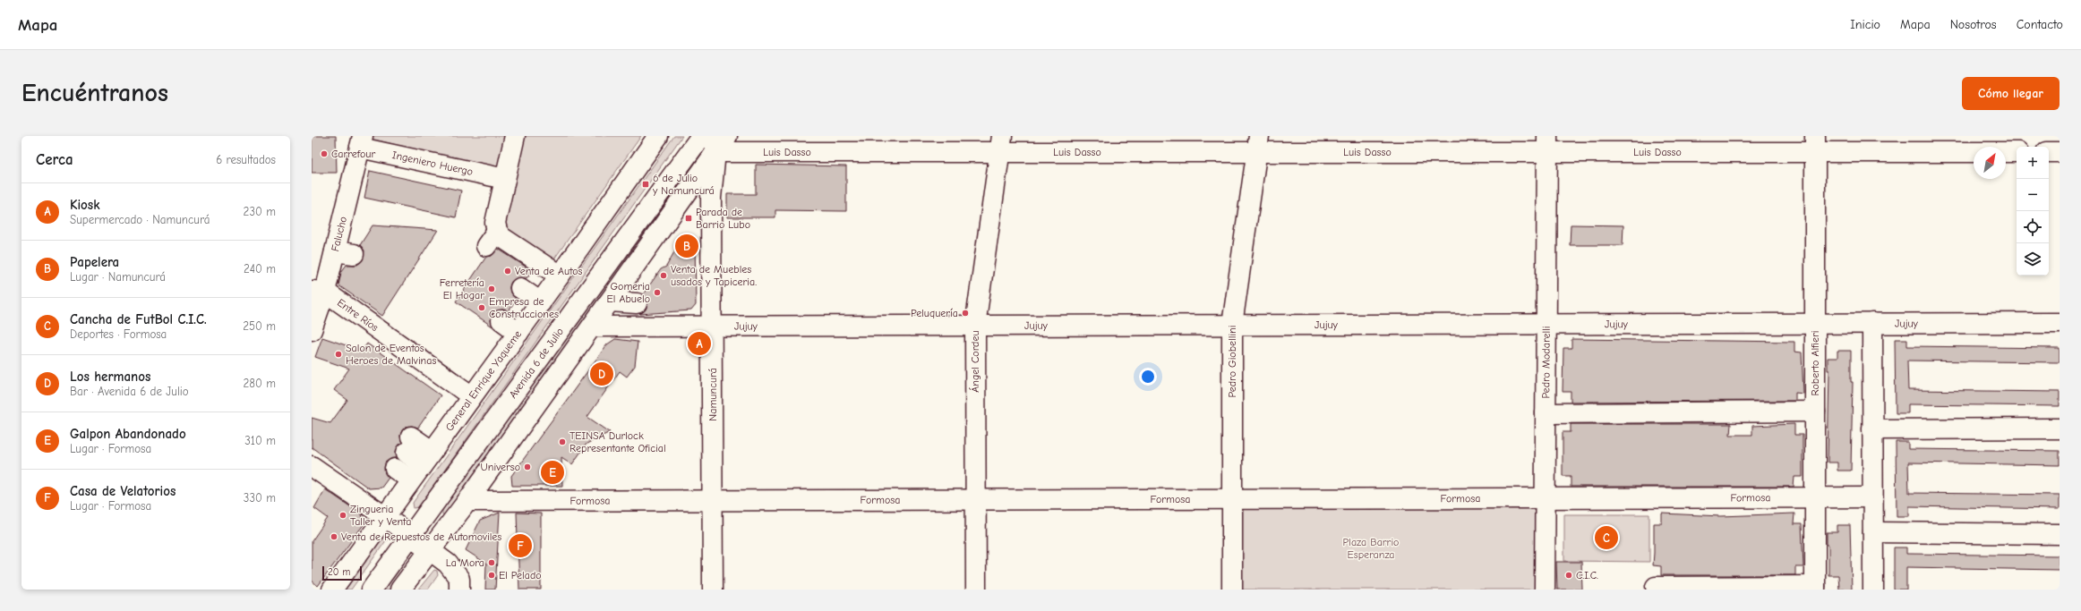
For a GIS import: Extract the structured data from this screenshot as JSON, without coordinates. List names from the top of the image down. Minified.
{"streets":{"street":["Luis Dasso","Ingeniero Huergo","Falucho","Entre Ríos","Jujuy","Ángel Cordeu","Pedro Giobellini","Avenida 6 de Julio","Pedro Modarelli","Roberto Alfieri","General Enrique Yaqueme","Namuncurá","Formosa"]},"crossings":[["Luis Dasso","Ángel Cordeu"],["Luis Dasso","Pedro Giobellini"],["Luis Dasso","Pedro Modarelli"],["Luis Dasso","Roberto Alfieri"],["Luis Dasso","Namuncurá"],["Ingeniero Huergo","Falucho"],["Falucho","Entre Ríos"],["Entre Ríos","General Enrique Yaqueme"],["Jujuy","Ángel Cordeu"],["Jujuy","Pedro Giobellini"],["Jujuy","Pedro Modarelli"],["Jujuy","Roberto Alfieri"],["Jujuy","Namuncurá"],["Ángel Cordeu","Formosa"],["Pedro Giobellini","Formosa"],["Pedro Modarelli","Formosa"],["Roberto Alfieri","Formosa"],["Namuncurá","Formosa"]],"parks":["Plaza Barrio Esperanza"],"places":{"other":["Carrefour","Venta de Autos","Venta de Muebles usados y Tapiceria.","Ferretería El Hogar","Gomeria El Abuelo","Empresa de Construcciones","Peluquería","Salon de Eventos Heroes de Malvinas","TEINSA Durlock Representante Oficial","Universo","Zingueria Taller y Venta","Venta de Repuestos de Automoviles","La Mora","El Pelado","C.I.C."],"transit":["6 de Julio y Namuncurá","Parada de Barrio Lubo"]},"scale_bar":"20 m","north":"top right","page":{"header":"Mapa","nav":["Inicio","Mapa","Nosotros","Contacto"],"buttons":"Cómo llegar","title":"Encuéntranos","heading":["Cerca","6 resultados"],"map_buttons":["+","−"],"list":[{"mark":"A","name":"Kiosk","note":"Supermercado · Namuncurá","value":"230 m"},{"mark":"B","name":"Papelera","note":"Lugar · Namuncurá","value":"240 m"},{"mark":"C","name":"Cancha de FutBol C.I.C.","note":"Deportes · Formosa","value":"250 m"},{"mark":"D","name":"Los hermanos","note":"Bar · Avenida 6 de Julio","value":"280 m"},{"mark":"E","name":"Galpon Abandonado","note":"Lugar · Formosa","value":"310 m"},{"mark":"F","name":"Casa de Velatorios","note":"Lugar · Formosa","value":"330 m"}],"pins":["B","A","D","E","C","F"],"scale":"20 m"}}
